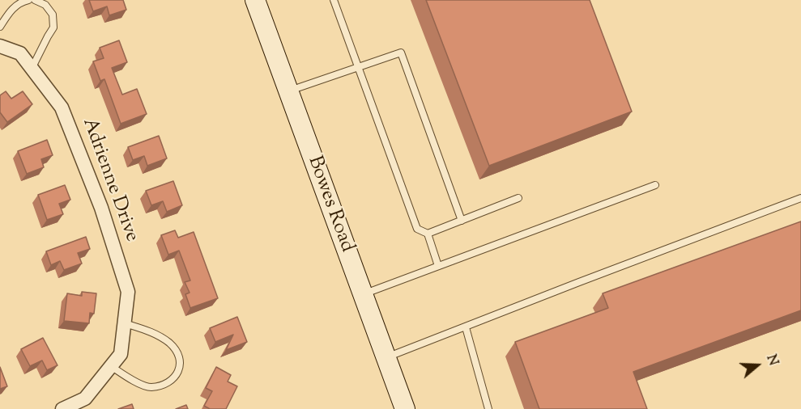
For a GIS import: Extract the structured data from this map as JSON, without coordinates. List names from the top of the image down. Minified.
{"streets":{"main road":["Bowes Road"],"street":["Adrienne Drive"]},"north":"right"}
